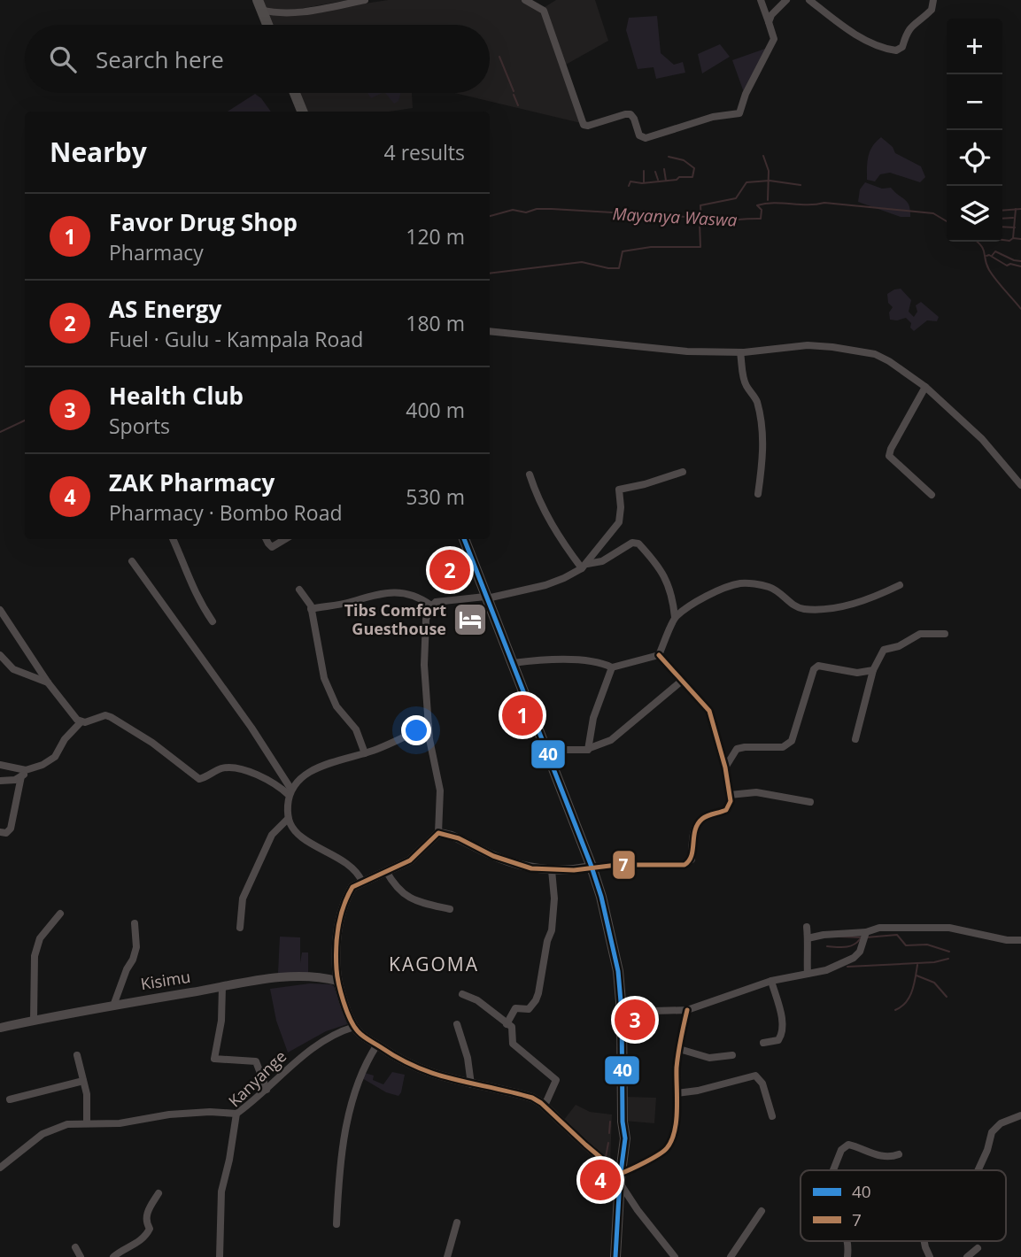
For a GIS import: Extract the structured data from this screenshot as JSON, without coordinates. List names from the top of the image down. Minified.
{"streets":{"street":["Kisimu","Kanyange"]},"districts":["KAGOMA"],"water":["Mayanya Waswa"],"places":{"hotel":["Tibs Comfort Guesthouse"]},"lines":["transit line 40","transit line 7"],"legend":["40","7"],"page":{"map_buttons":["+","−"],"search":"Search here","heading":["Nearby","4 results"],"list":[{"mark":"1","name":"Favor Drug Shop","note":"Pharmacy","value":"120 m"},{"mark":"2","name":"AS Energy","note":"Fuel · Gulu - Kampala Road","value":"180 m"},{"mark":"3","name":"Health Club","note":"Sports","value":"400 m"},{"mark":"4","name":"ZAK Pharmacy","note":"Pharmacy · Bombo Road","value":"530 m"}],"pins":["2","1","3","4"]}}
